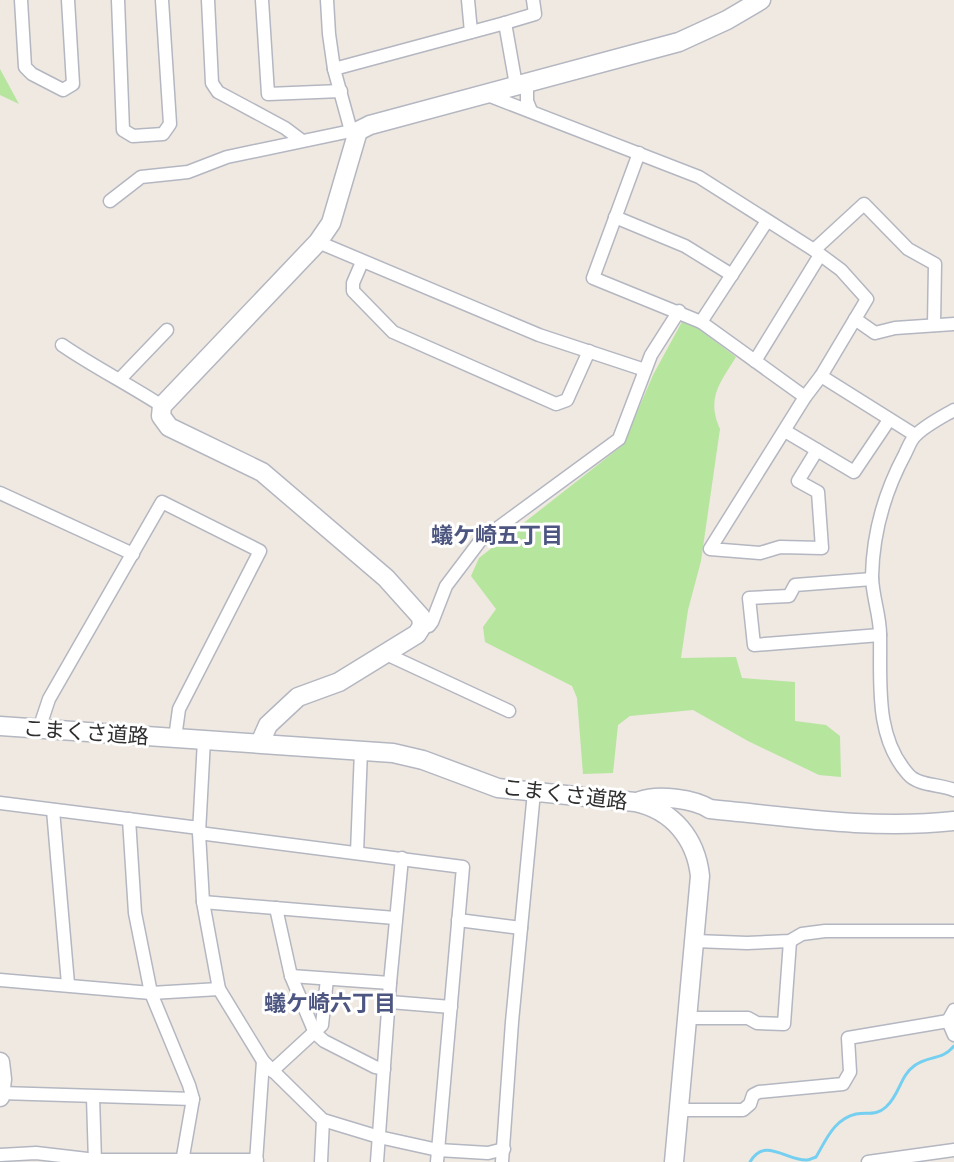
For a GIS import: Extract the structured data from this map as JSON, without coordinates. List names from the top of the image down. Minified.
{"streets":{"street":["こまくさ道路"]},"districts":["蟻ケ崎五丁目","蟻ケ崎六丁目"]}
